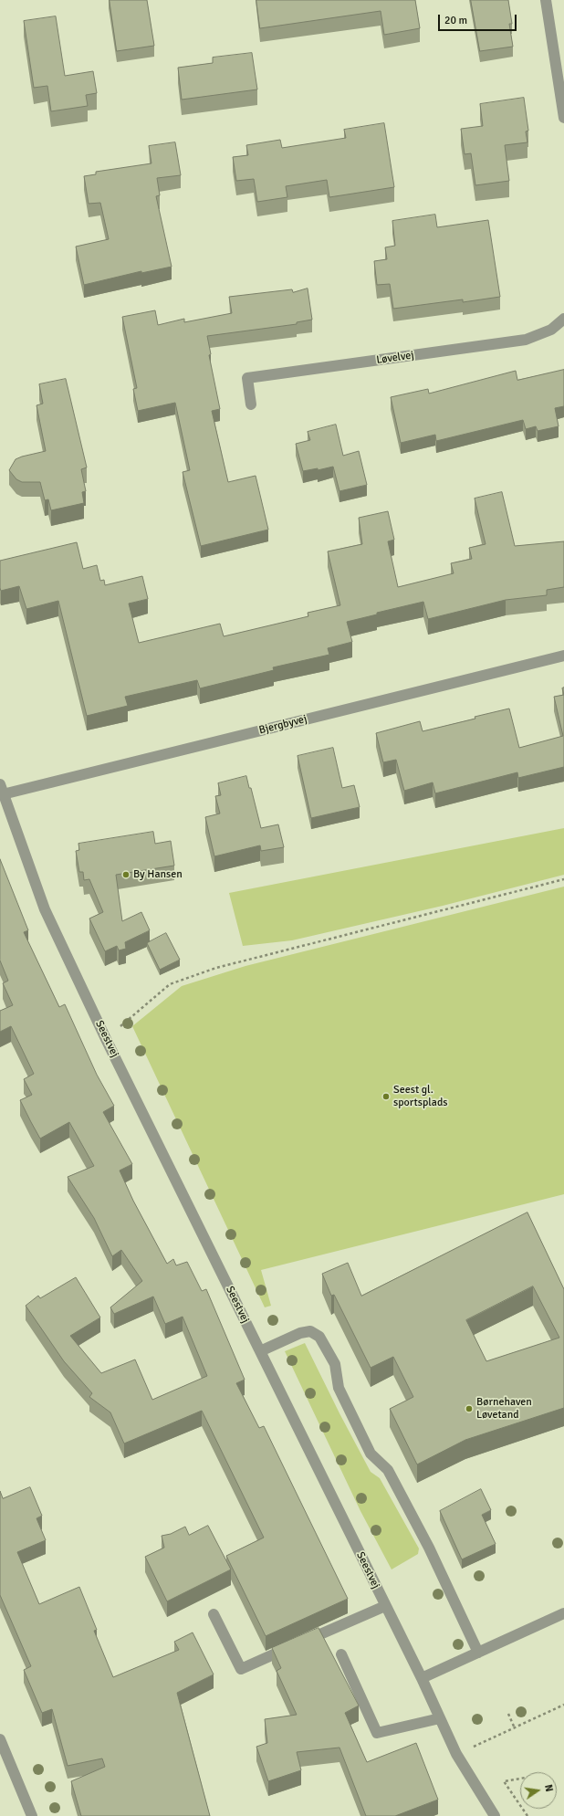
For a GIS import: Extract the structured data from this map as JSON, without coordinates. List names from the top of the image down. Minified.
{"streets":{"street":["Løvelvej","Bjergbyvej","Seestvej"]},"crossings":[["Bjergbyvej","Seestvej"]],"places":["By Hansen","Seest gl. sportsplads","Børnehaven Løvetand"],"scale_bar":"20 m","north":"right"}
